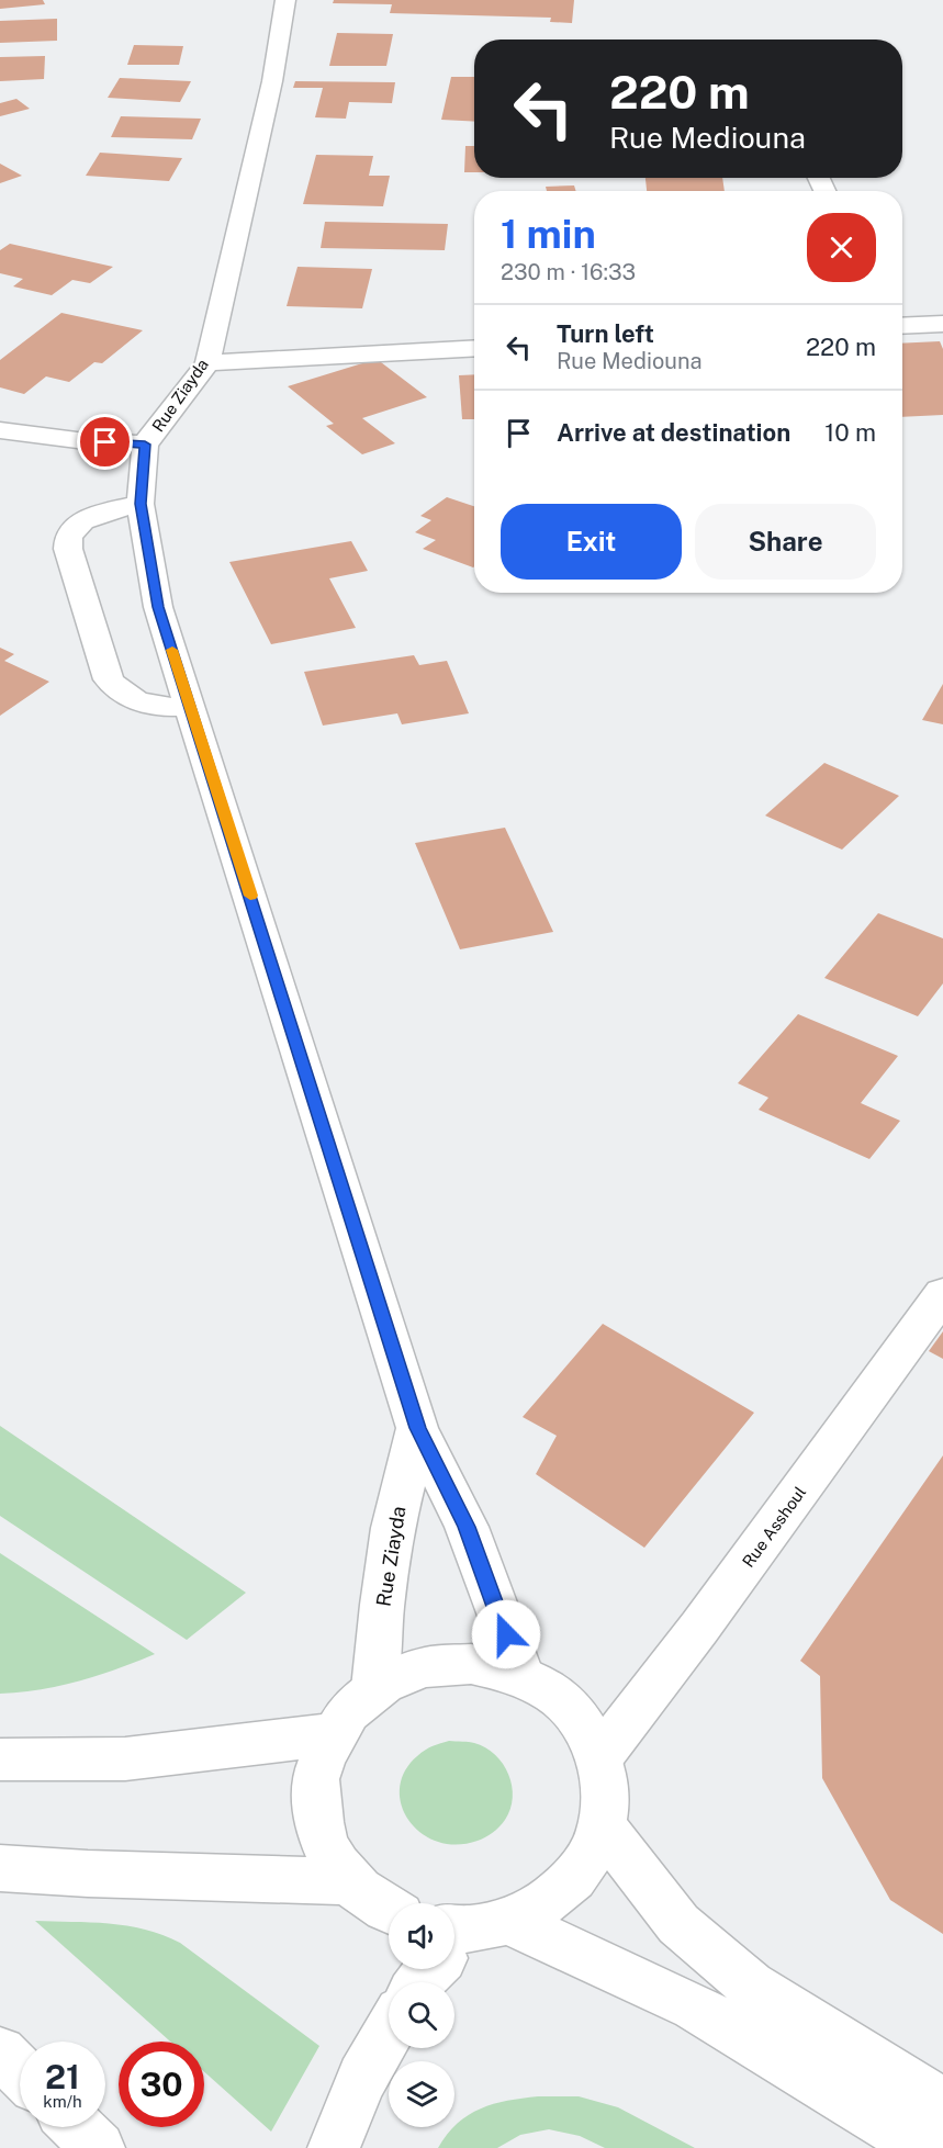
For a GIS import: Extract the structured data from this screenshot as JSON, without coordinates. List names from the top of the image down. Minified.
{"streets":{"street":["Rue Ziayda","Rue Asshoul"]},"page":{"turn":["220 m","Rue Mediouna"],"heading":["1 min","230 m · 16:33"],"list":[{"name":"Turn left","note":"Rue Mediouna","value":"220 m"},{"name":"Arrive at destination","value":"10 m"}],"buttons":["Exit","Share"],"speed":"21 km/h","limit":"30"}}
